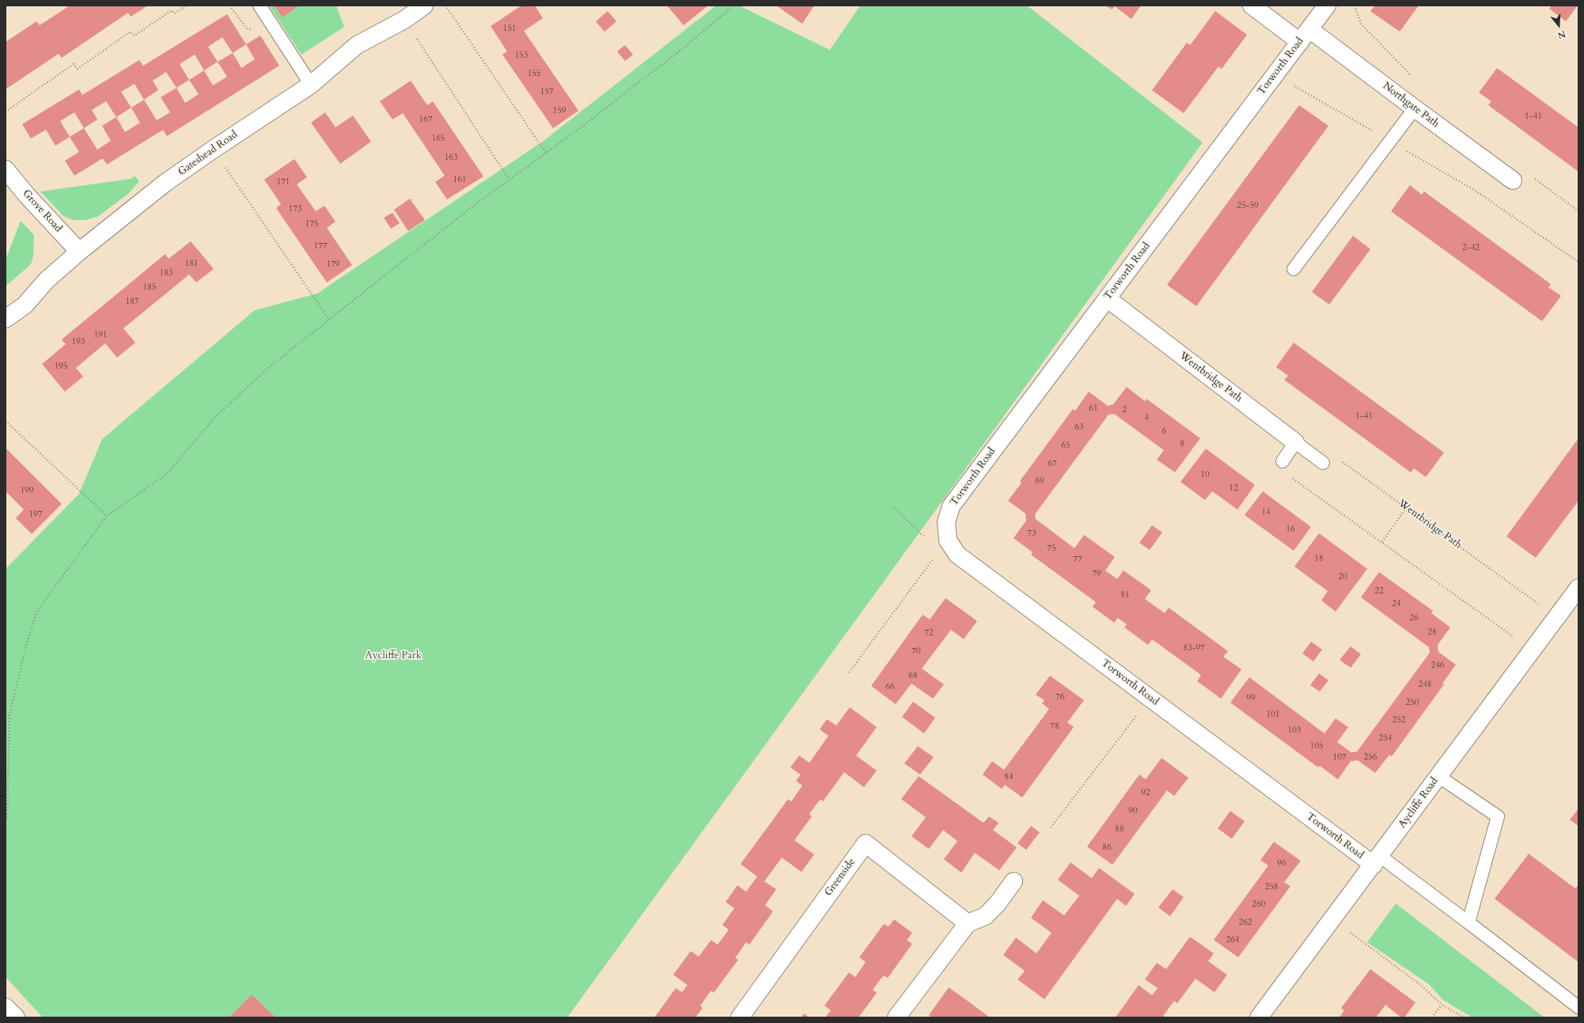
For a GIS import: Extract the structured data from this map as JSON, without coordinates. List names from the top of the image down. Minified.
{"streets":{"street":["Torworth Road","Northgate Path","Gateshead Road","Grove Road","Wentbridge Path","Aycliffe Road","Greenside"]},"crossings":[["Torworth Road","Northgate Path"],["Torworth Road","Wentbridge Path"],["Torworth Road","Aycliffe Road"],["Gateshead Road","Grove Road"],["Wentbridge Path","Aycliffe Road"]],"parks":["Aycliffe Park"],"house_numbers":["151","153","155","157","159","1-41","167","165","163","161","171","25-59","173","175","177","2-42","181","179","183","185","187","191","193","195","61","2","1-41","4","63","6","8","65","67","10","69","12","199","14","197","16","73","75","18","77","79","20","22","81","24","26","28","72","83-97","70","246","68","248","66","76","99","250","101","252","78","103","254","105","107","256","84","92","90","88","86","96","258","260","262","264"],"north":"bottom"}
